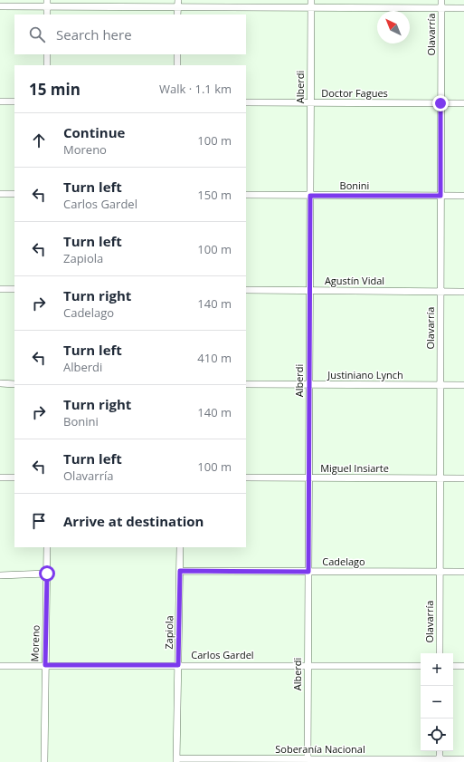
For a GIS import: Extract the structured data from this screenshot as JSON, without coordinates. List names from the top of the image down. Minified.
{"streets":{"street":["Olavarría","Alberdi","Doctor Fagues","Bonini","Agustín Vidal","Justiniano Lynch","Miguel Insiarte","Cadelago","Zapiola","Moreno","Carlos Gardel","Soberanía Nacional"]},"crossings":[["Olavarría","Doctor Fagues"],["Olavarría","Bonini"],["Olavarría","Agustín Vidal"],["Olavarría","Justiniano Lynch"],["Olavarría","Miguel Insiarte"],["Olavarría","Cadelago"],["Alberdi","Doctor Fagues"],["Alberdi","Bonini"],["Alberdi","Agustín Vidal"],["Alberdi","Justiniano Lynch"],["Alberdi","Miguel Insiarte"],["Alberdi","Cadelago"],["Alberdi","Carlos Gardel"],["Alberdi","Soberanía Nacional"],["Cadelago","Zapiola"],["Zapiola","Carlos Gardel"],["Zapiola","Soberanía Nacional"],["Moreno","Carlos Gardel"]],"north":"top left","page":{"search":"Search here","heading":["15 min","Walk · 1.1 km"],"list":[["Continue","Moreno","100 m"],["Turn left","Carlos Gardel","150 m"],["Turn left","Zapiola","100 m"],["Turn right","Cadelago","140 m"],["Turn left","Alberdi","410 m"],["Turn right","Bonini","140 m"],["Turn left","Olavarría","100 m"],"Arrive at destination"],"map_buttons":["+","−"]}}
